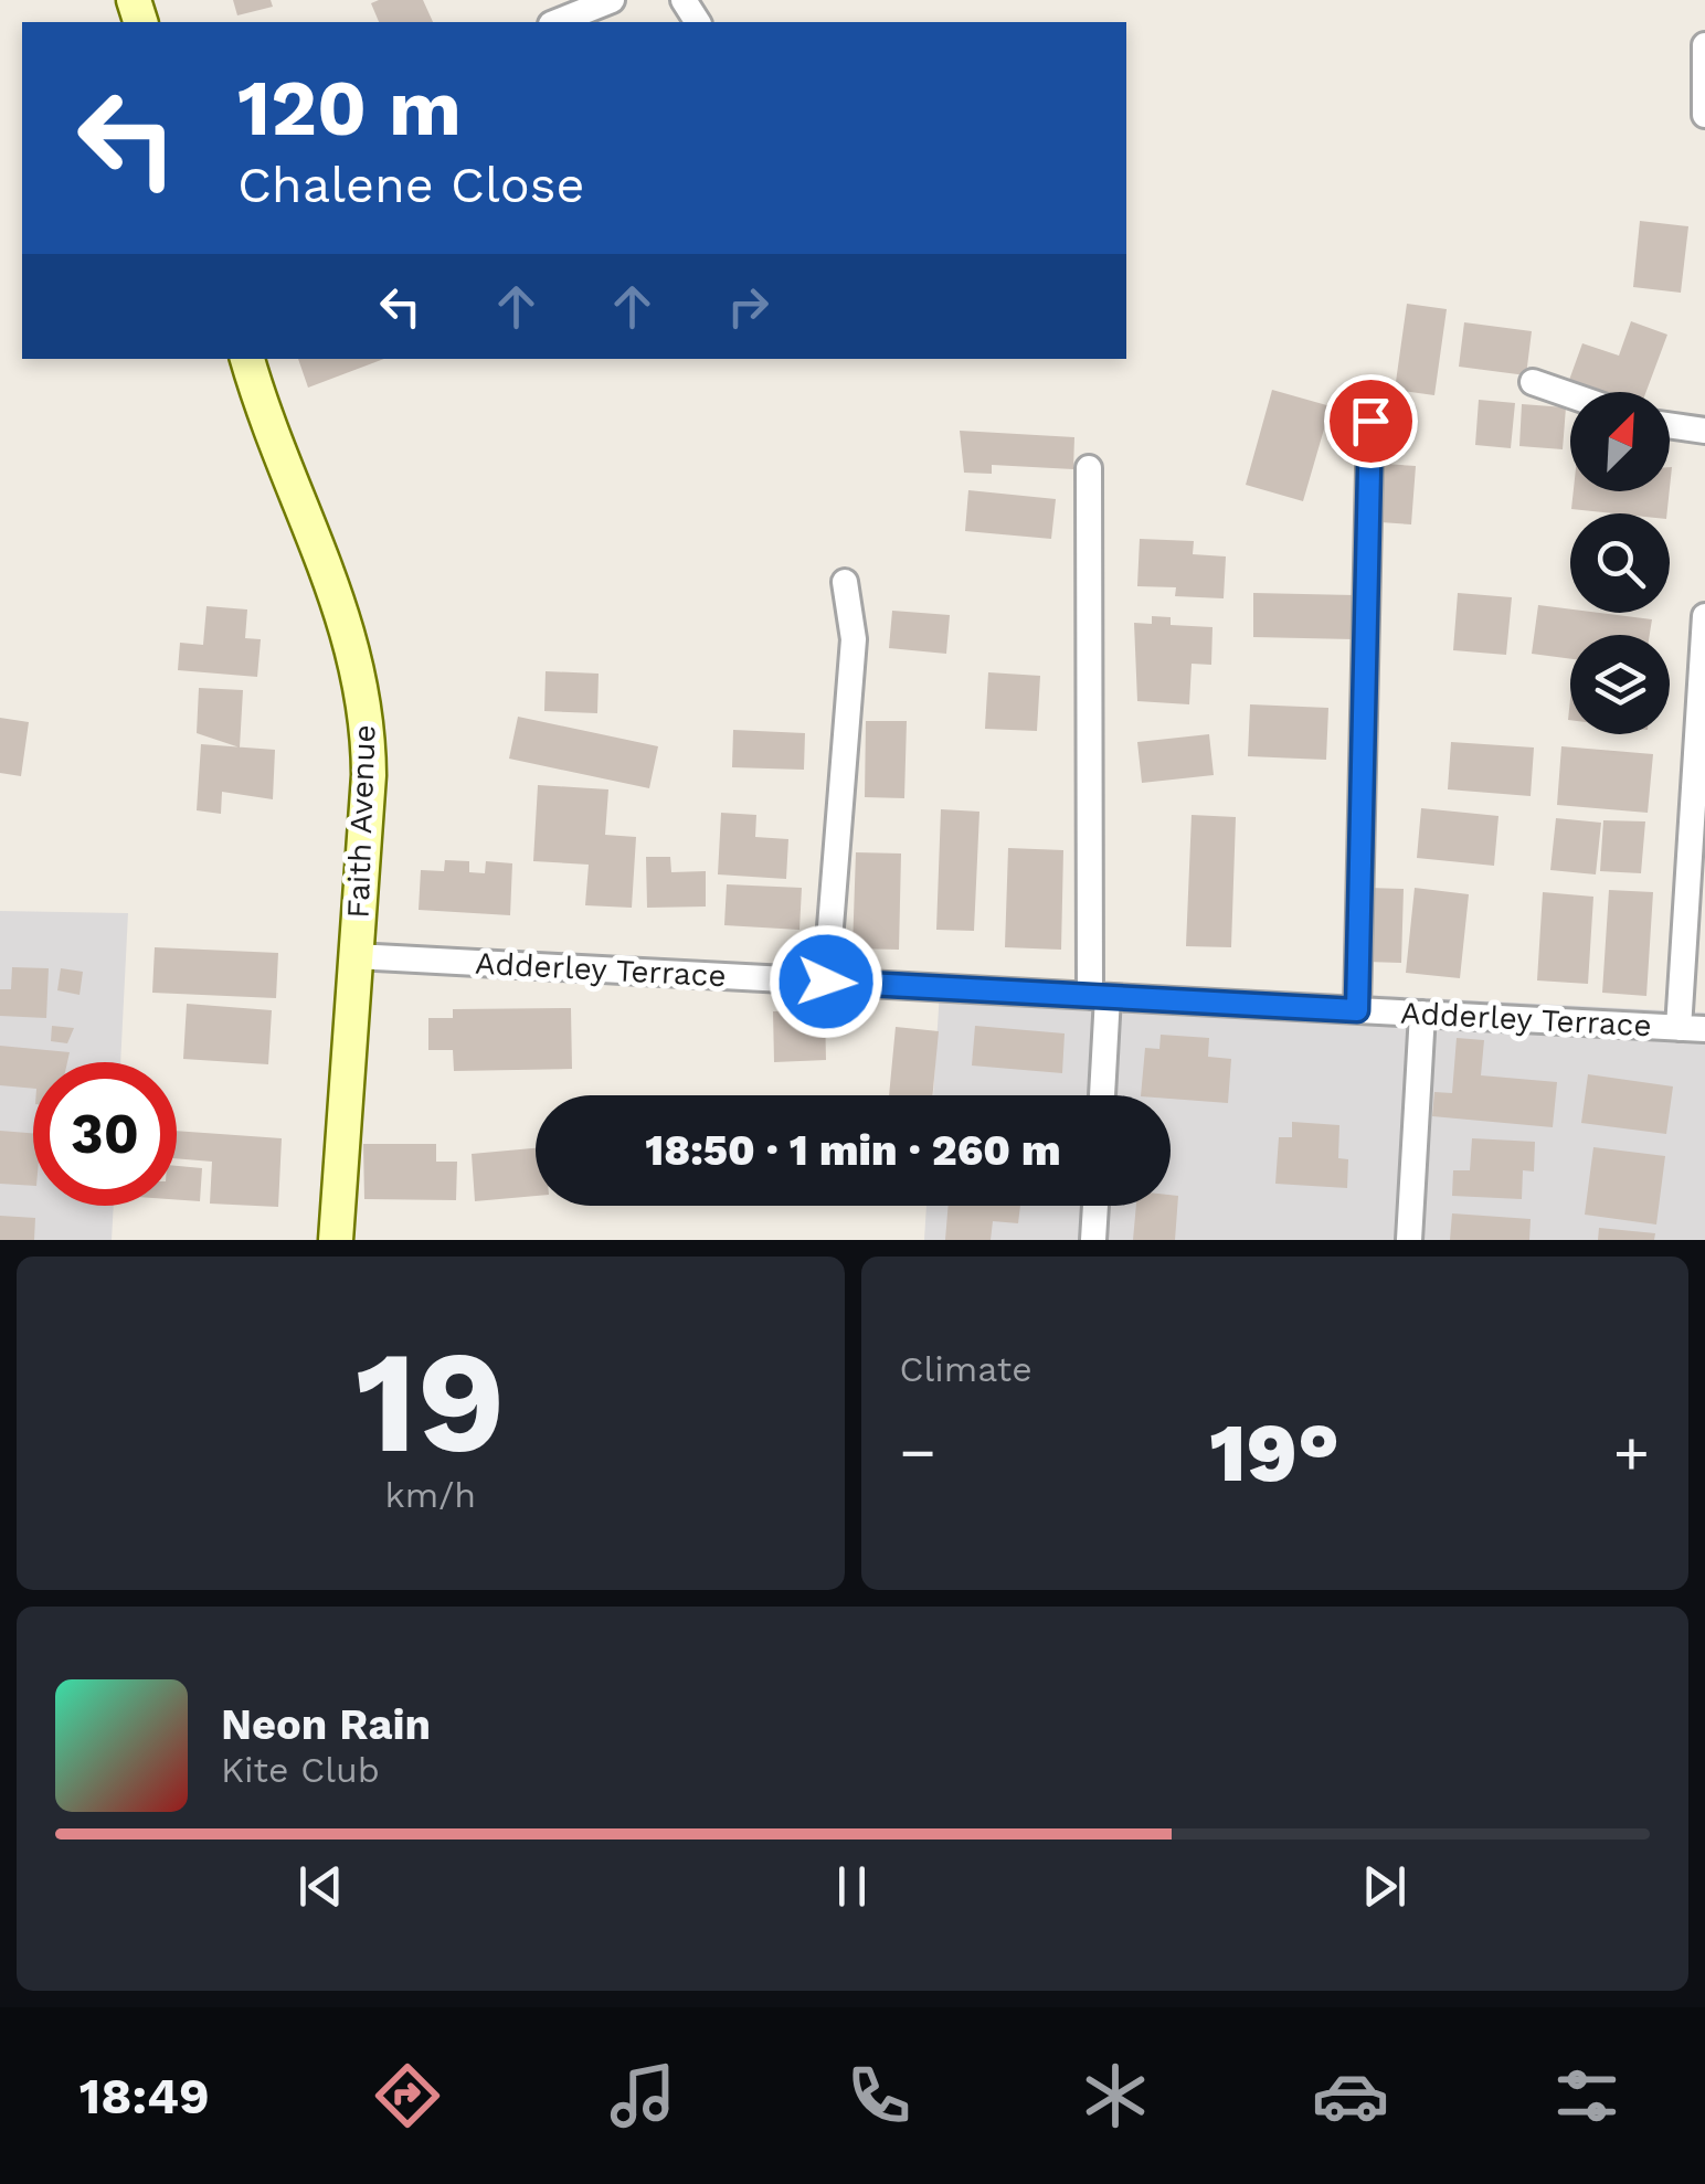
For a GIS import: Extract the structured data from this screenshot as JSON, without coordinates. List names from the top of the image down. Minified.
{"streets":{"street":["Faith Avenue","Adderley Terrace"]},"crossings":[["Faith Avenue","Adderley Terrace"]],"north":"top right","page":{"turn":["120 m","Chalene Close"],"limit":"30","trip":"18:50 · 1 min · 260 m","tile":[["19","km/h"],"Climate"],"heat":["−","19°","+"],"song":["Neon Rain","Kite Club"],"tabs":"18:49"}}
